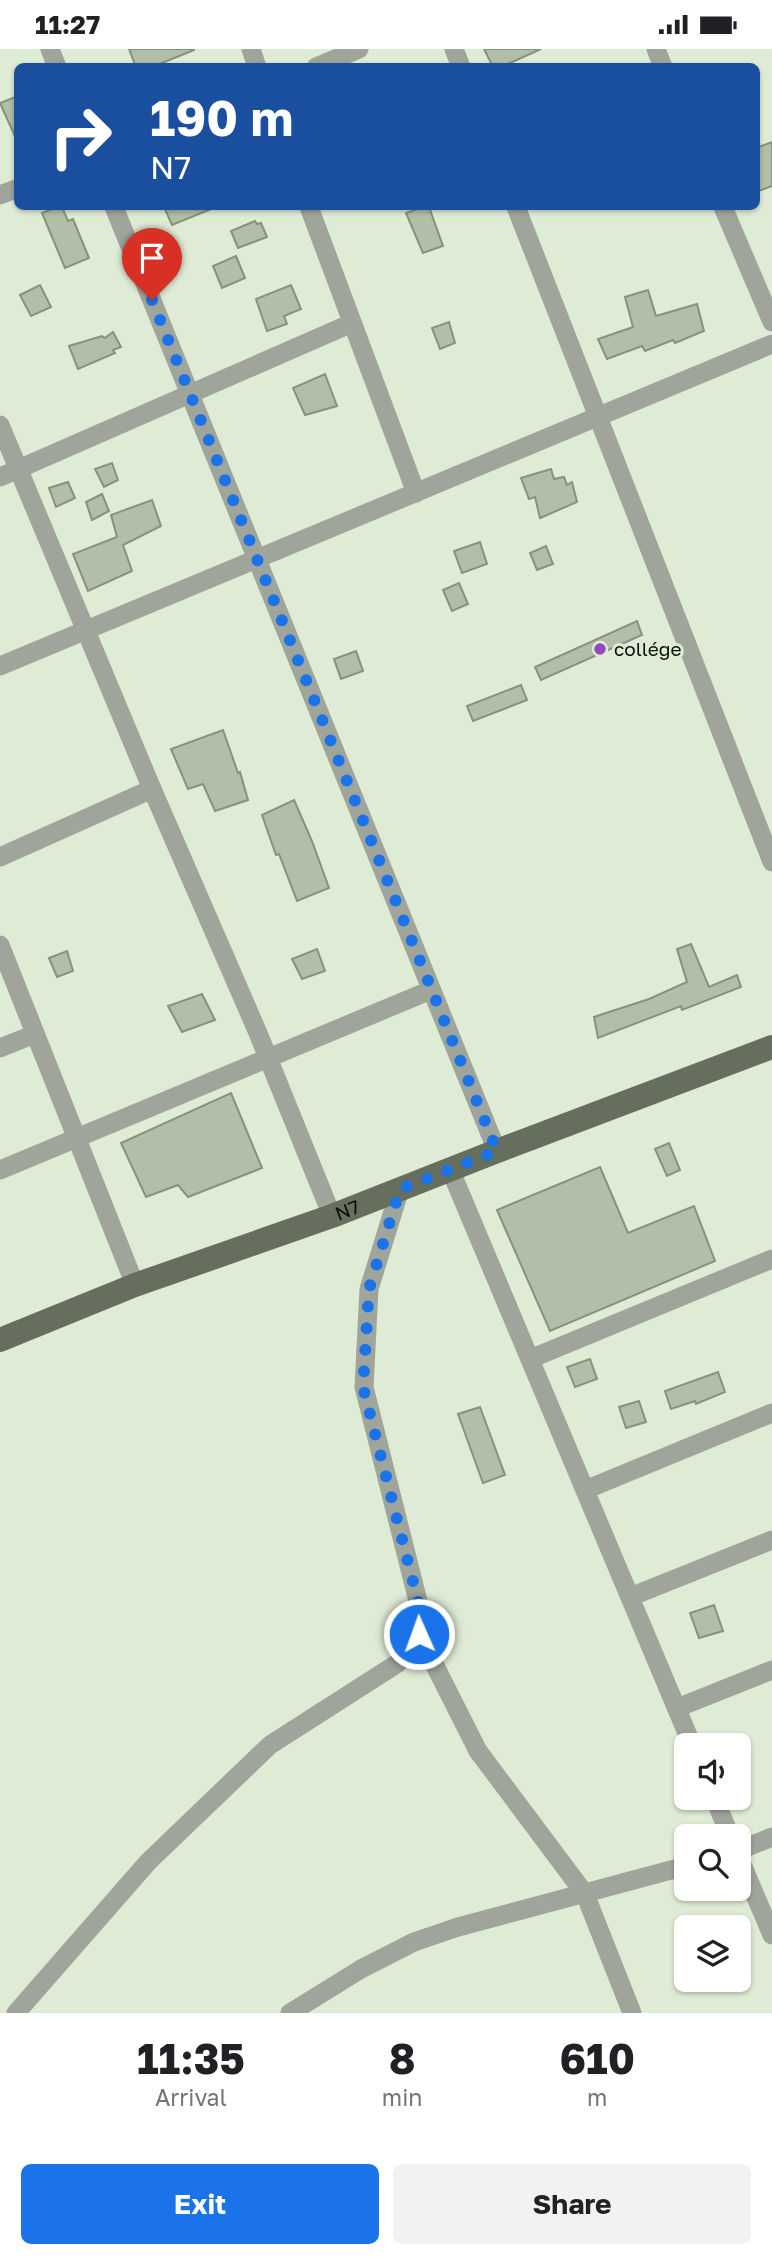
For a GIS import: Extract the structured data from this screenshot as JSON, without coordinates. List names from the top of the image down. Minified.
{"streets":{"main road":["N7"]},"places":["collége"],"page":{"status":"11:27","turn":["190 m","N7"],"eta":["11:35","Arrival","8","min","610","m"],"buttons":["Exit","Share"]}}
